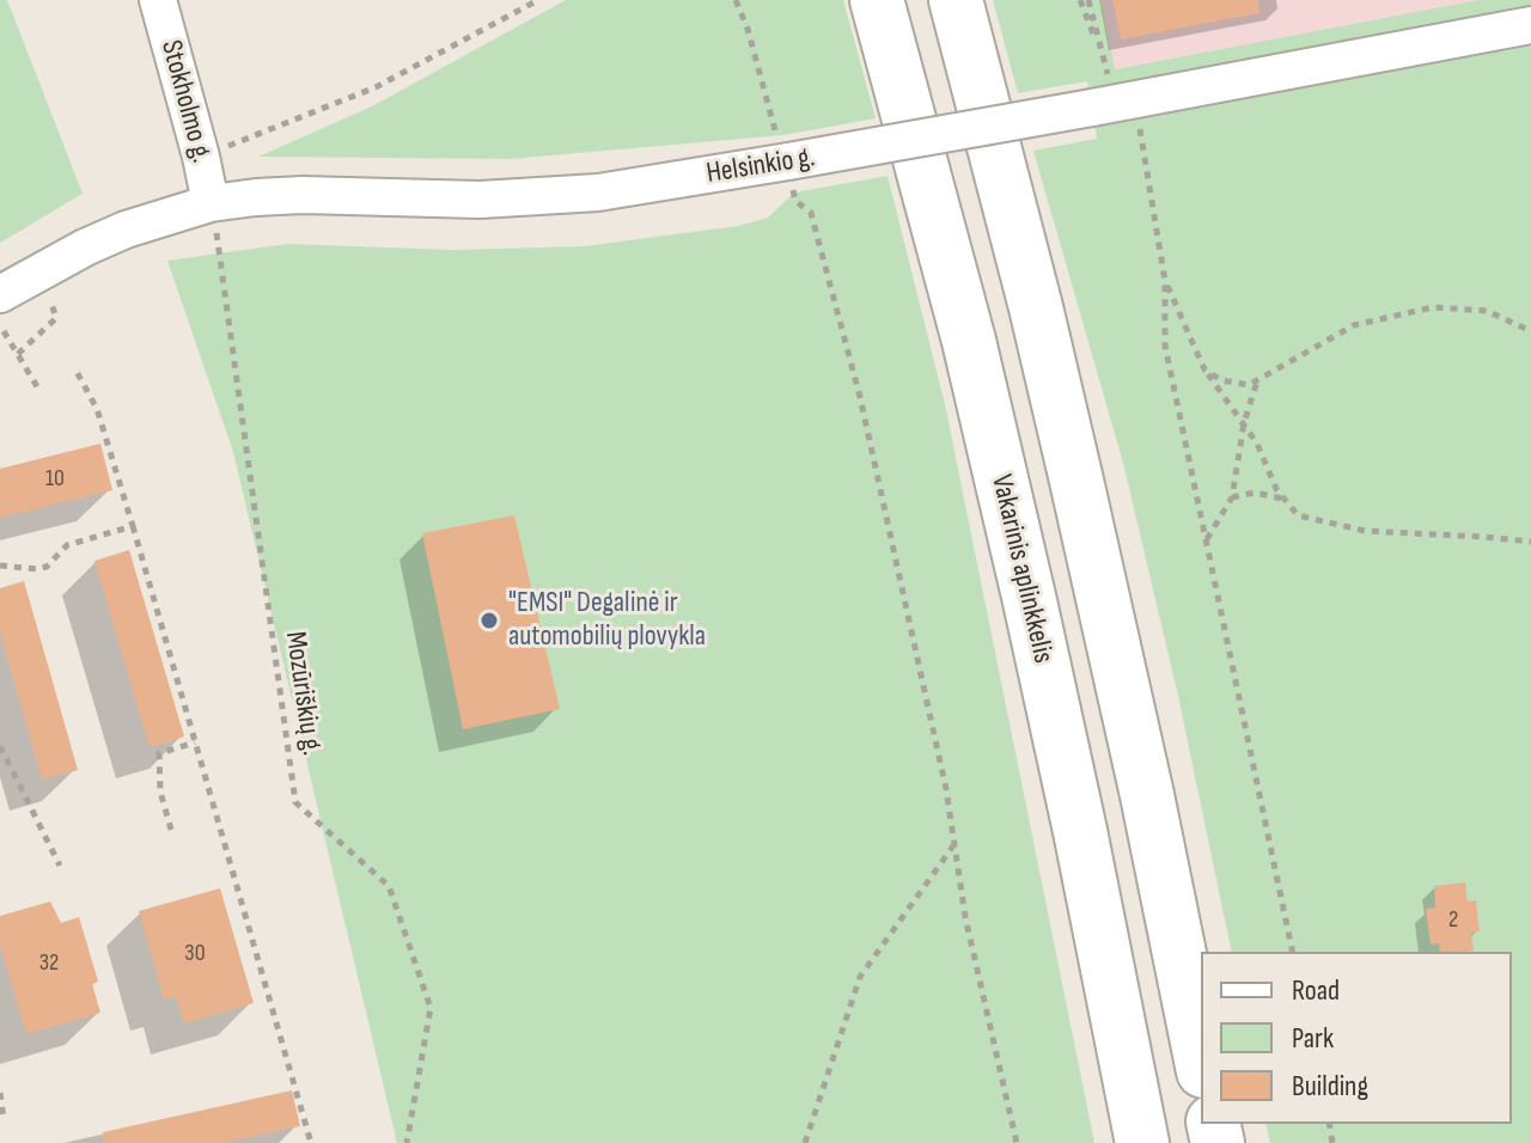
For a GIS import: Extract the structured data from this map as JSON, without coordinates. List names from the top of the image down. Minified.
{"streets":{"highway":["Vakarinis aplinkkelis"],"street":["Stokholmo g.","Helsinkio g."],"path":["Mozūriškių g."]},"crossings":[["Stokholmo g.","Helsinkio g."],["Stokholmo g.","Mozūriškių g."],["Helsinkio g.","Mozūriškių g."]],"places":["\"EMSI\" Degalinė ir automobilių plovykla"],"house_numbers":["10","2","30","32"],"legend":["Road","Park","Building"]}
